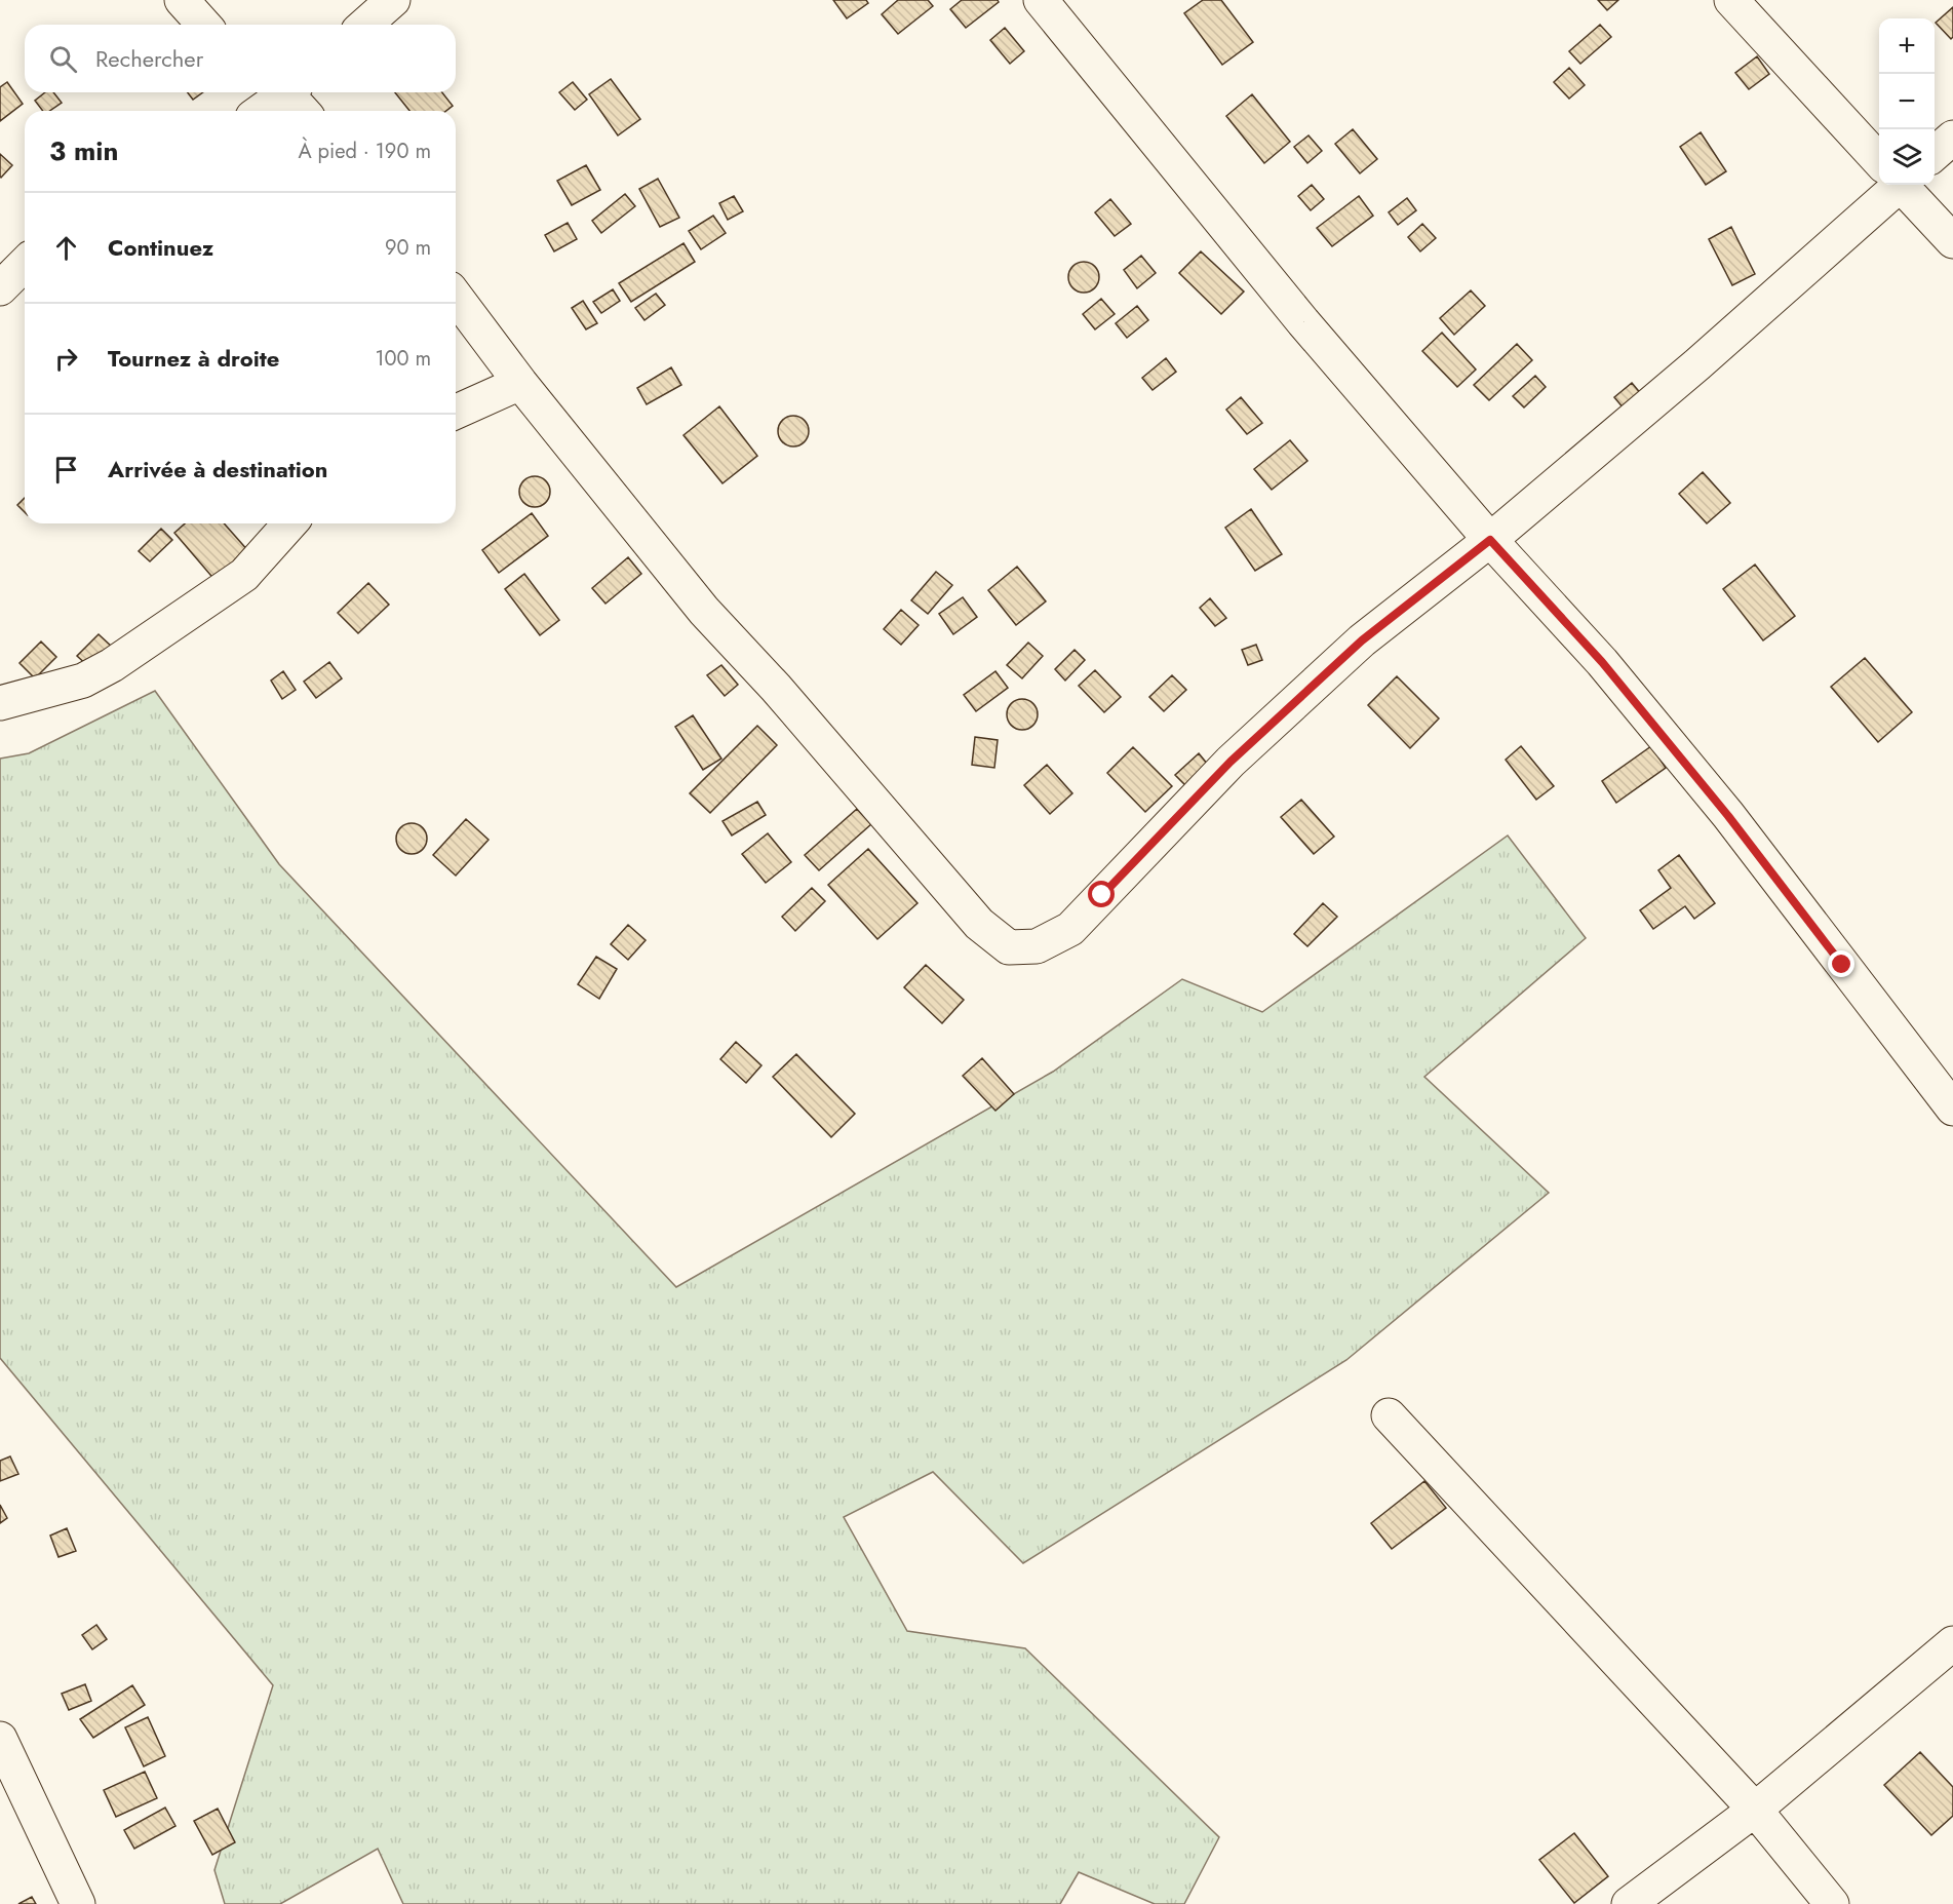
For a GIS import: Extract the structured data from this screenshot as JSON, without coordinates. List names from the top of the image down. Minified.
{"page":{"map_buttons":["+","−"],"search":"Rechercher","heading":["3 min","À pied · 190 m"],"list":[["Continuez","90 m"],["Tournez à droite","100 m"],"Arrivée à destination"]}}
